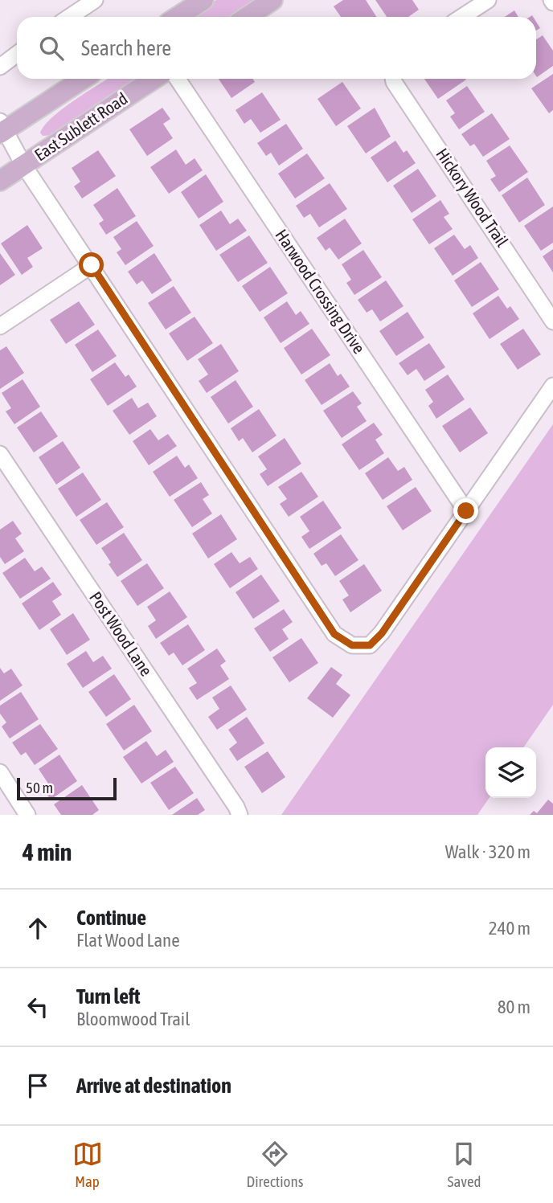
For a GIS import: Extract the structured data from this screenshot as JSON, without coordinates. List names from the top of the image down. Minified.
{"streets":{"main road":["East Sublett Road"],"street":["Hickory Wood Trail","Harwood Crossing Drive","Post Wood Lane"]},"scale_bar":"50 m","page":{"search":"Search here","scale":"50 m","heading":["4 min","Walk · 320 m"],"list":[["Continue","Flat Wood Lane","240 m"],["Turn left","Bloomwood Trail","80 m"],"Arrive at destination"],"nav":["Map","Directions","Saved"]}}
